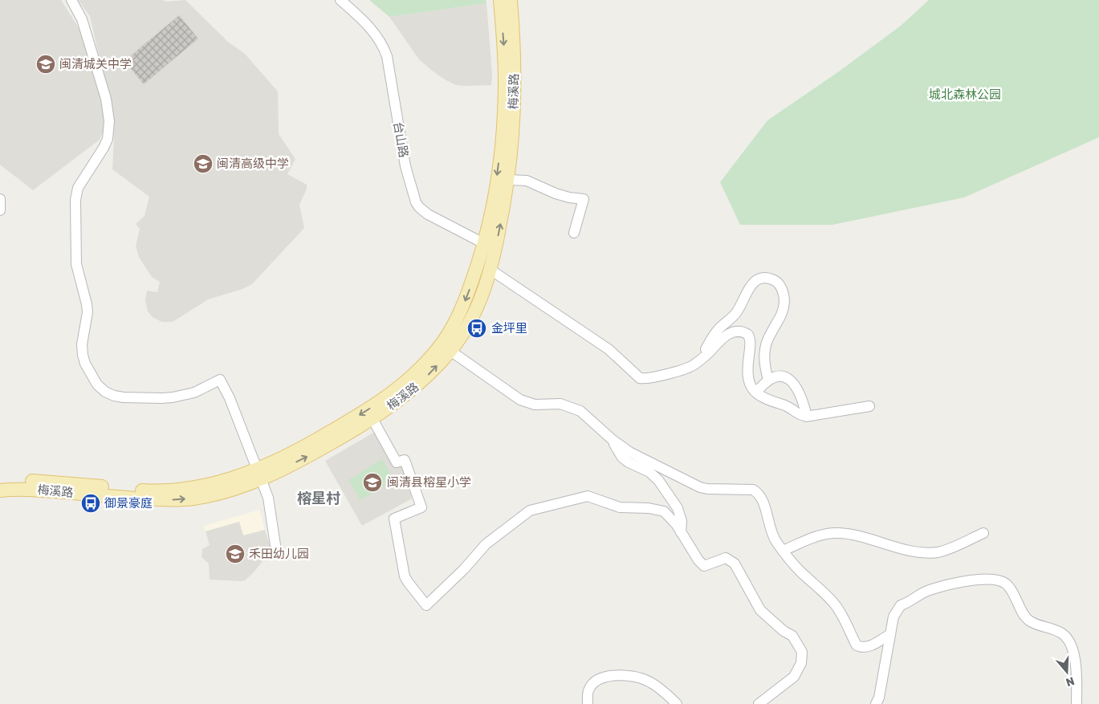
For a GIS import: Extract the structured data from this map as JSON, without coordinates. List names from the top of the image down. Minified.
{"streets":{"main road":["梅溪路"],"street":["台山路"]},"crossings":[["梅溪路","台山路"]],"districts":["榕星村"],"parks":["城北森林公园"],"places":{"school or university":["闽清城关中学","闽清高级中学","闽清县榕星小学","禾田幼儿园"],"bus stop":["金坪里","御景豪庭"]},"north":"bottom"}
